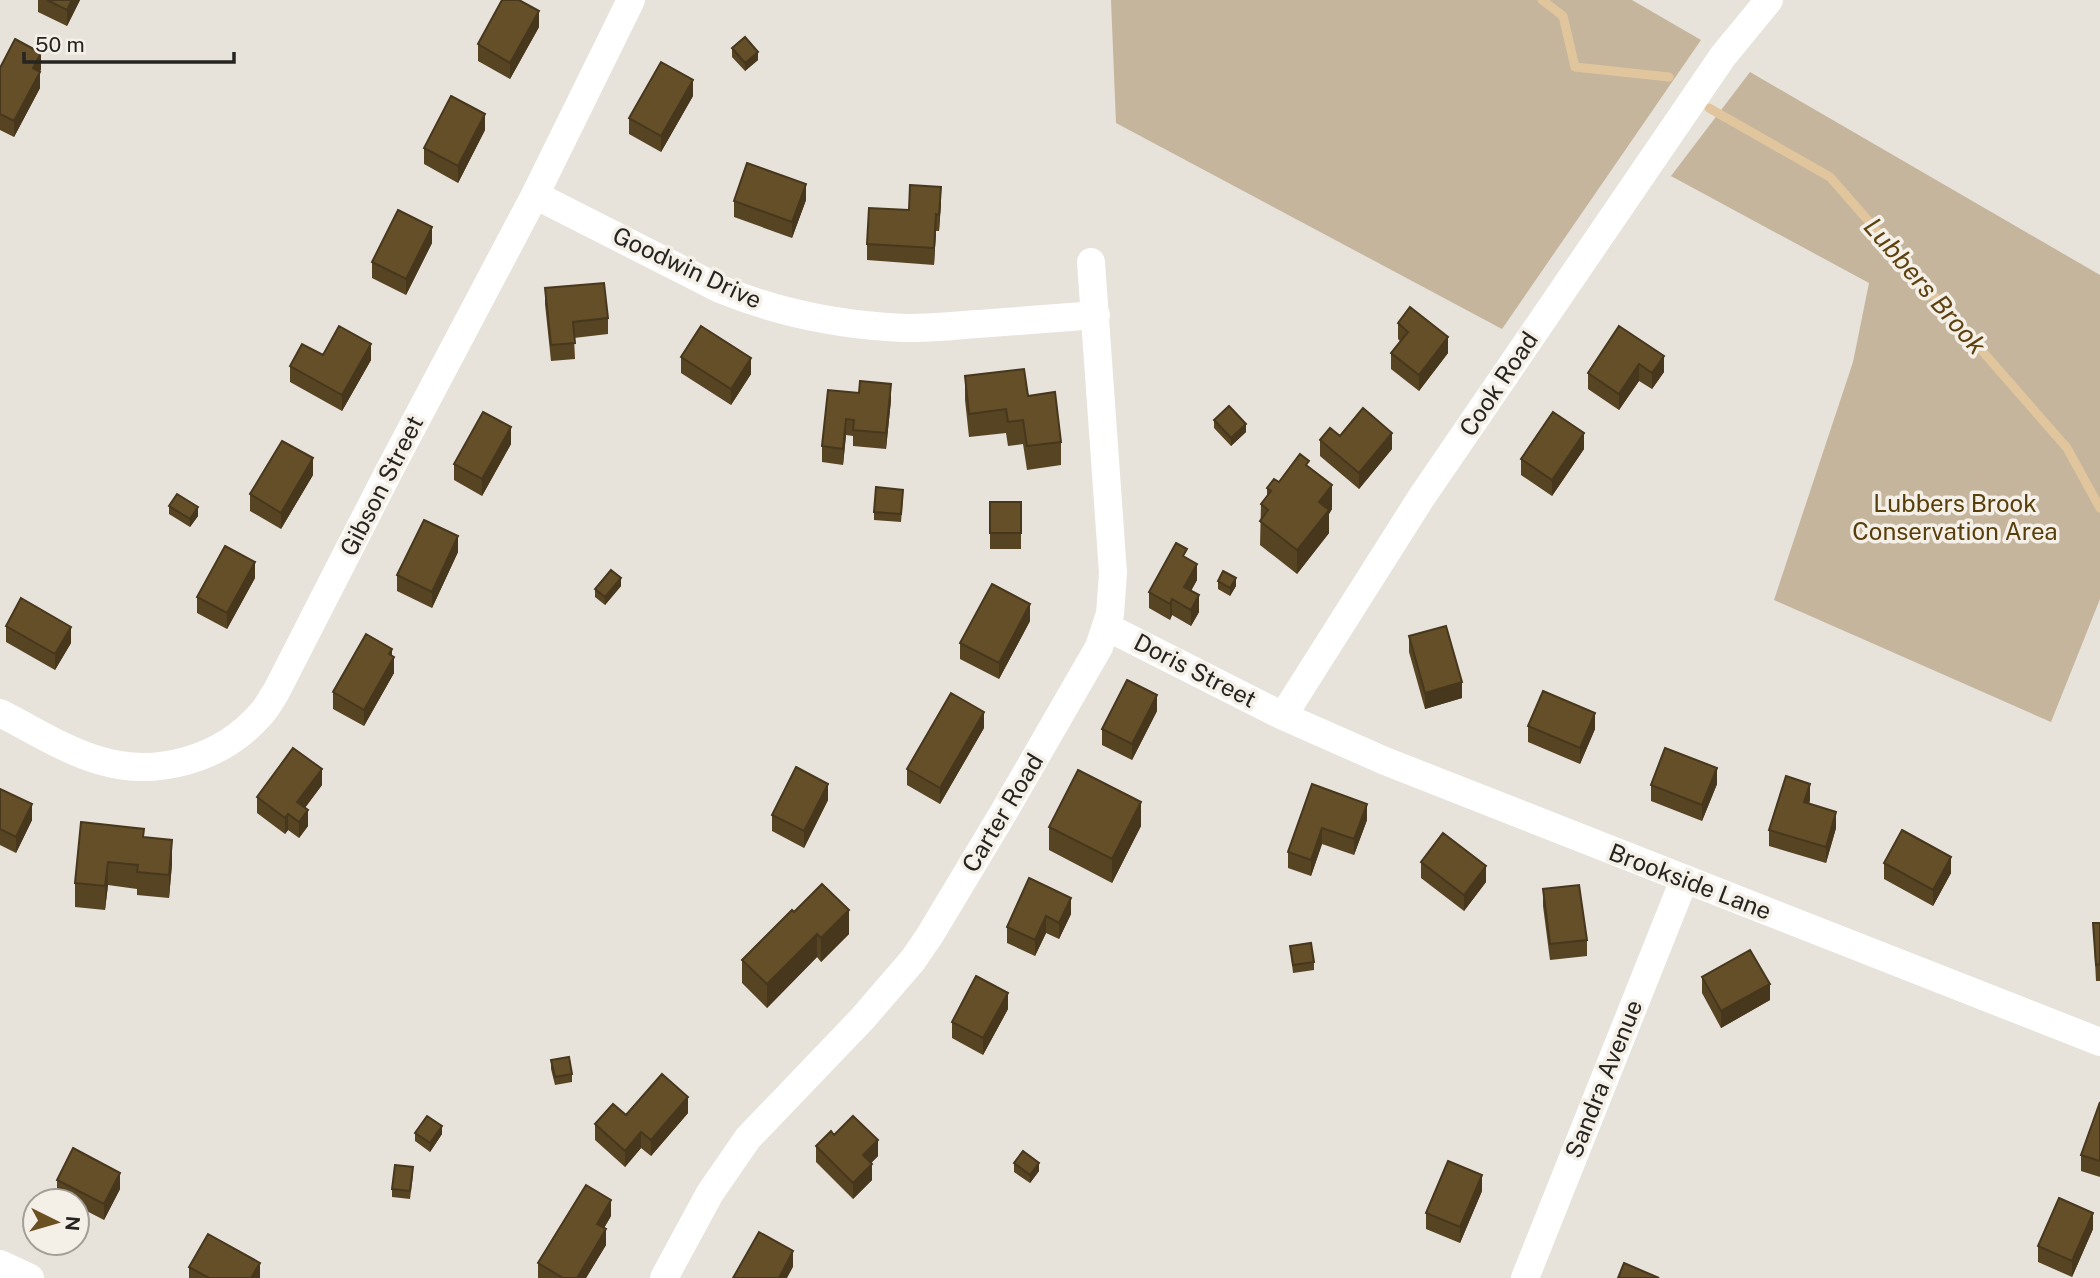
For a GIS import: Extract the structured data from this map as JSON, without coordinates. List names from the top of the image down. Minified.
{"streets":{"street":["Goodwin Drive","Cook Road","Gibson Street","Doris Street","Carter Road","Brookside Lane","Sandra Avenue"]},"crossings":[["Goodwin Drive","Gibson Street"],["Goodwin Drive","Carter Road"],["Cook Road","Doris Street"],["Cook Road","Brookside Lane"],["Doris Street","Carter Road"],["Doris Street","Brookside Lane"],["Brookside Lane","Sandra Avenue"]],"water":["Lubbers Brook"],"parks":["Lubbers Brook Conservation Area"],"scale_bar":"50 m","north":"right"}
